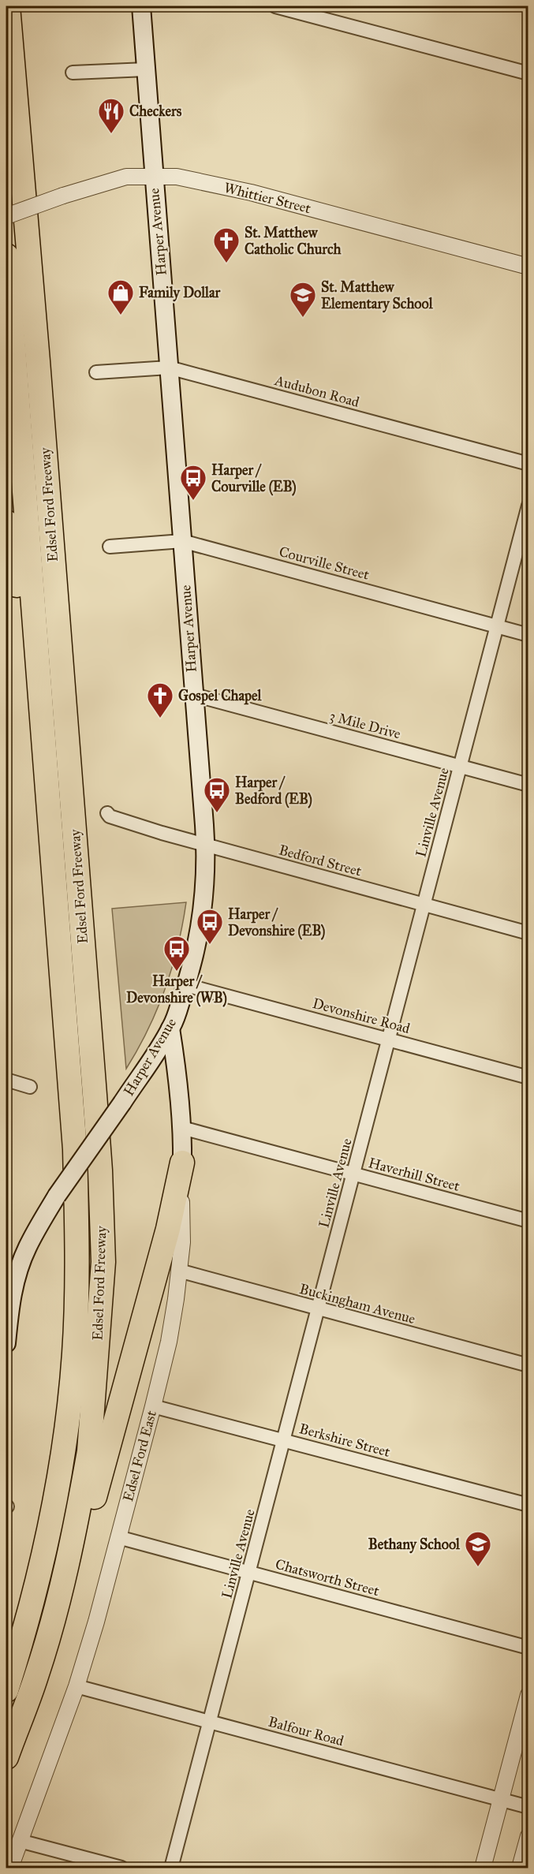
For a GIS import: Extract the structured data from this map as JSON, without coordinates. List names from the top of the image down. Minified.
{"streets":{"highway":["Edsel Ford Freeway"],"main road":["Harper Avenue","Edsel Ford East"],"street":["Whittier Street","Audubon Road","Courville Street","3 Mile Drive","Linville Avenue","Bedford Street","Devonshire Road","Haverhill Street","Buckingham Avenue","Berkshire Street","Chatsworth Street","Balfour Road"]},"crossings":[["Whittier Street","Harper Avenue"],["Harper Avenue","Audubon Road"],["Harper Avenue","Courville Street"],["Harper Avenue","3 Mile Drive"],["Harper Avenue","Bedford Street"],["Harper Avenue","Devonshire Road"],["Harper Avenue","Edsel Ford East"],["Courville Street","Linville Avenue"],["3 Mile Drive","Linville Avenue"],["Linville Avenue","Bedford Street"],["Linville Avenue","Devonshire Road"],["Linville Avenue","Haverhill Street"],["Linville Avenue","Buckingham Avenue"],["Linville Avenue","Berkshire Street"],["Linville Avenue","Chatsworth Street"],["Linville Avenue","Balfour Road"],["Haverhill Street","Edsel Ford East"],["Buckingham Avenue","Edsel Ford East"],["Berkshire Street","Edsel Ford East"],["Edsel Ford East","Chatsworth Street"],["Edsel Ford East","Balfour Road"]],"places":{"restaurant":["Checkers"],"church":["St. Matthew Catholic Church","Gospel Chapel"],"shop":["Family Dollar"],"school or university":["St. Matthew Elementary School","Bethany School"],"bus stop":["Harper / Courville (EB)","Harper / Bedford (EB)","Harper / Devonshire (EB)","Harper / Devonshire (WB)"]}}
